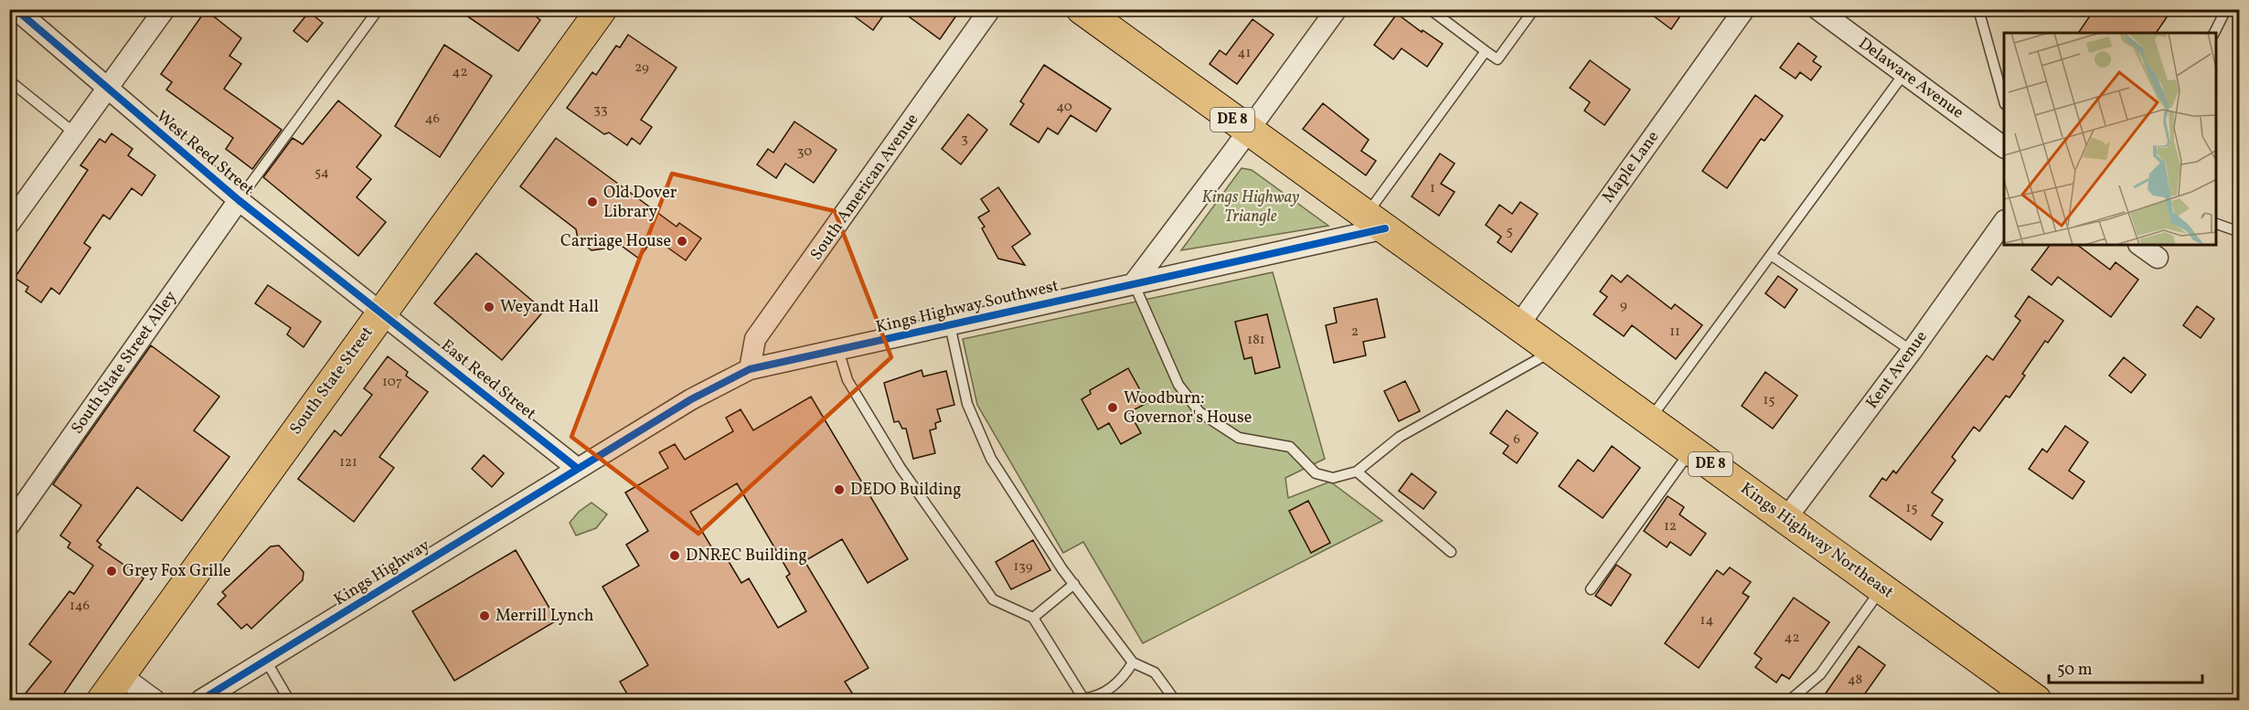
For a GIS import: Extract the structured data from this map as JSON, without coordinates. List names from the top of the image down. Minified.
{"streets":{"main road":["DE 8","South State Street","Kings Highway Northeast"],"street":["Delaware Avenue","West Reed Street","Maple Lane","South American Avenue","Kings Highway Southwest","South State Street Alley","Kent Avenue","East Reed Street","Kings Highway"]},"crossings":[["DE 8","Kings Highway Southwest"],["DE 8","Kings Highway Northeast"],["West Reed Street","South State Street Alley"],["West Reed Street","East Reed Street"],["West Reed Street","South State Street"],["Maple Lane","Kings Highway Northeast"],["South American Avenue","Kings Highway Southwest"],["Kings Highway Southwest","East Reed Street"],["Kings Highway Southwest","Kings Highway Northeast"],["Kings Highway Southwest","Kings Highway"],["Kent Avenue","Kings Highway Northeast"],["East Reed Street","South State Street"],["East Reed Street","Kings Highway"]],"parks":["Kings Highway Triangle"],"places":["Old Dover Library","Carriage House","Weyandt Hall","Woodburn: Governor's House","DEDO Building","DNREC Building","Grey Fox Grille","Merrill Lynch"],"house_numbers":["41","29","42","40","33","46","3","30","54","1","5","9","2","11","181","107","15","6","121","15","12","139","146","14","42","48"],"scale_bar":"50 m"}
